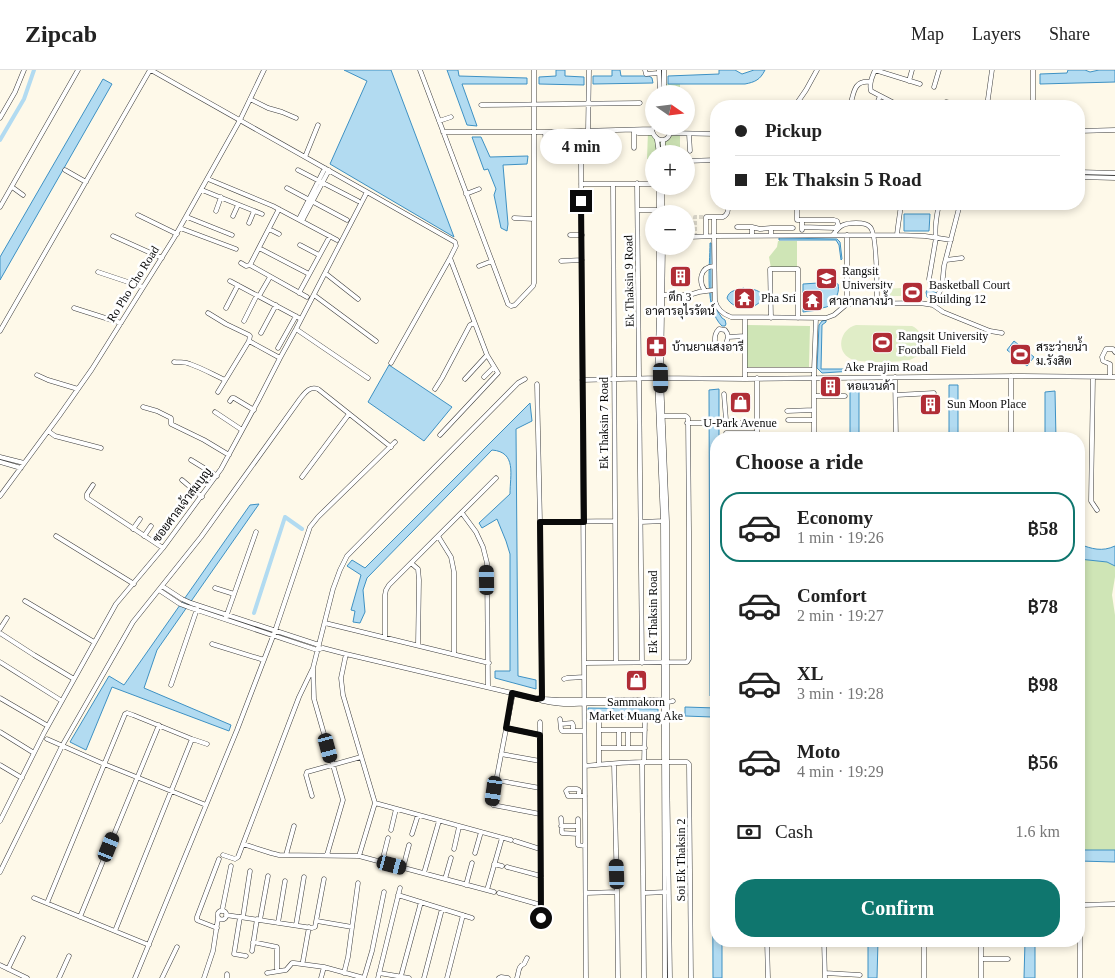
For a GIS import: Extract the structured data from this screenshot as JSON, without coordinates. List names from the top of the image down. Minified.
{"streets":{"street":["Ek Thaksin 9 Road","Ro Pho Cho Road","Ake Prajim Road","Ek Thaksin 7 Road","ซอยศาลเจ้าสมบุญ","Ek Thaksin Road","Soi Ek Thaksin 2"]},"crossings":[["Ek Thaksin 9 Road","Ake Prajim Road"],["Ake Prajim Road","Ek Thaksin 7 Road"],["Ake Prajim Road","Ek Thaksin Road"],["Ek Thaksin Road","Soi Ek Thaksin 2"]],"places":{"building":["ตึก 3 อาคารอุไรรัตน์","หอแวนด้า","Sun Moon Place"],"school or university":["Rangsit University"],"sports":["Basketball Court Building 12","Rangsit University Football Field","สระว่ายน้ำ ม.รังสิต"],"temple":["Pha Sri","ศาลากลางน้ำ"],"pharmacy":["บ้านยาแสงอารี"],"shop":["U-Park Avenue","Sammakorn Market Muang Ake"]},"north":"right","page":{"header":"Zipcab","nav":["Map","Layers","Share"],"map_buttons":["+","−"],"banner":["Pickup","Ek Thaksin 5 Road"],"bubble":"4 min","heading":"Choose a ride","list":[{"name":"Economy","note":"1 min · 19:26","value":"฿58"},{"name":"Comfort","note":"2 min · 19:27","value":"฿78"},{"name":"XL","note":"3 min · 19:28","value":"฿98"},{"name":"Moto","note":"4 min · 19:29","value":"฿56"}],"pay":["Cash","1.6 km"],"buttons":"Confirm"}}
